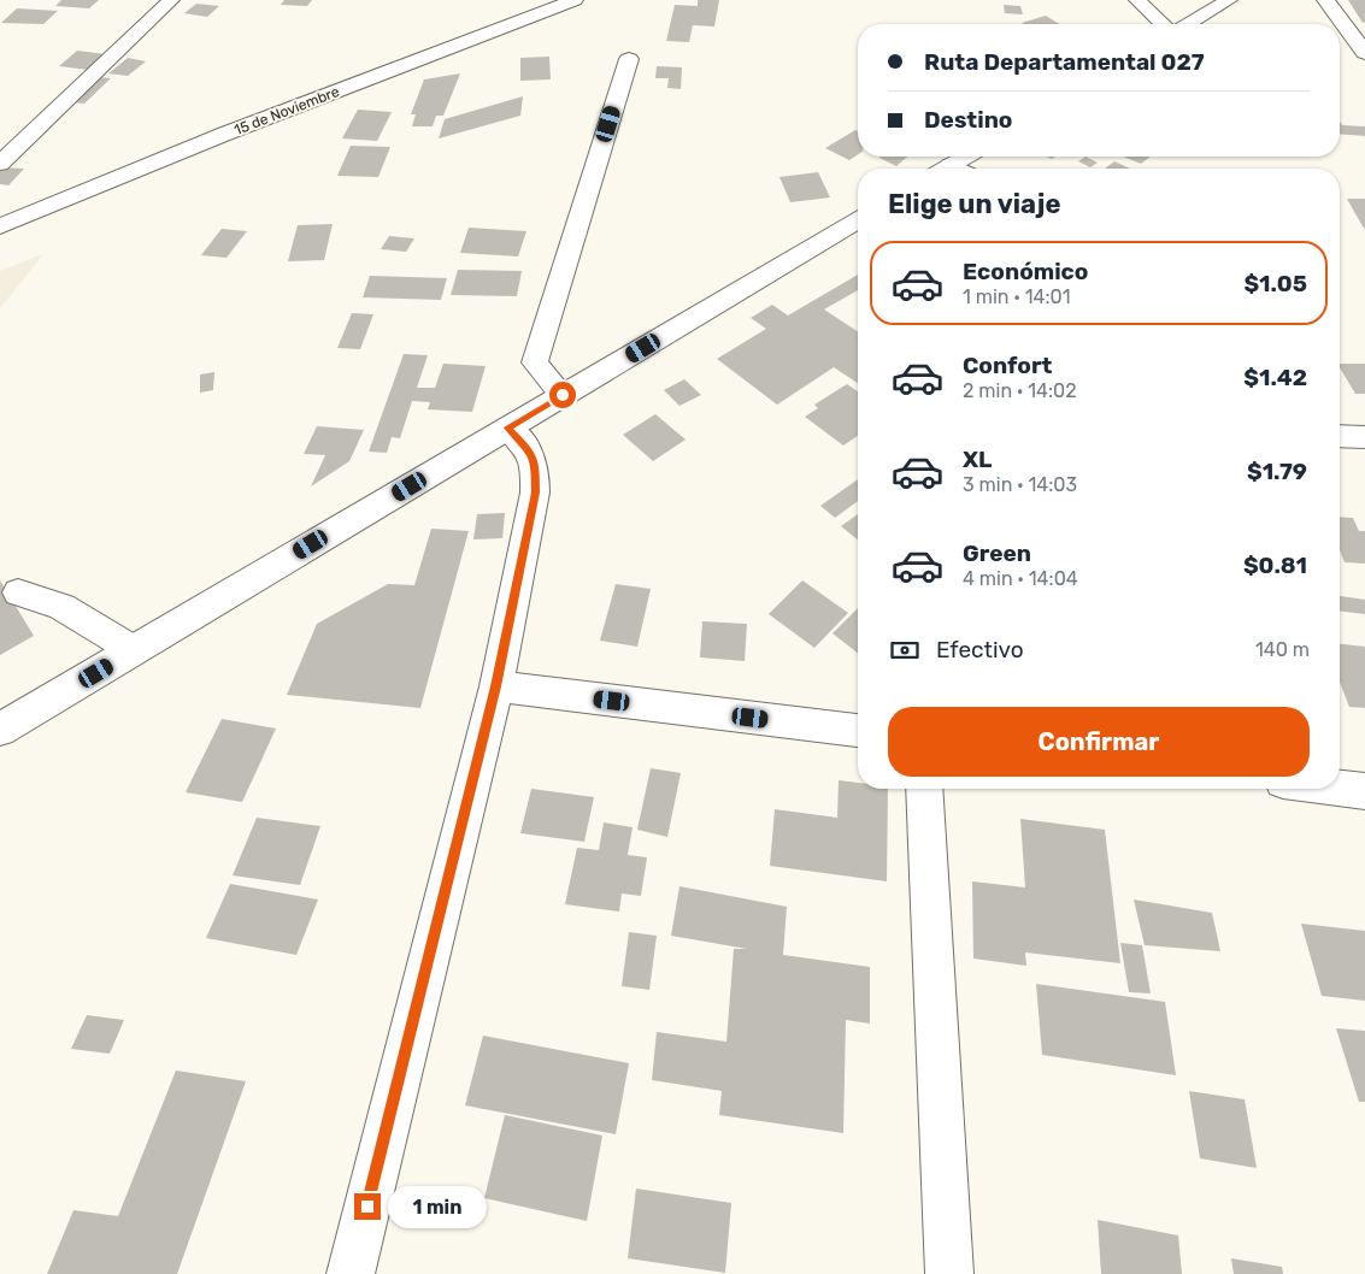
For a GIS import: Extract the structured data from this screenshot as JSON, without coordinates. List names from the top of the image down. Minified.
{"streets":{"street":["15 de Noviembre"]},"page":{"banner":["Ruta Departamental 027","Destino"],"heading":"Elige un viaje","list":[{"name":"Económico","note":"1 min · 14:01","value":"$1.05"},{"name":"Confort","note":"2 min · 14:02","value":"$1.42"},{"name":"XL","note":"3 min · 14:03","value":"$1.79"},{"name":"Green","note":"4 min · 14:04","value":"$0.81"}],"pay":["Efectivo","140 m"],"buttons":"Confirmar","bubble":"1 min"}}
